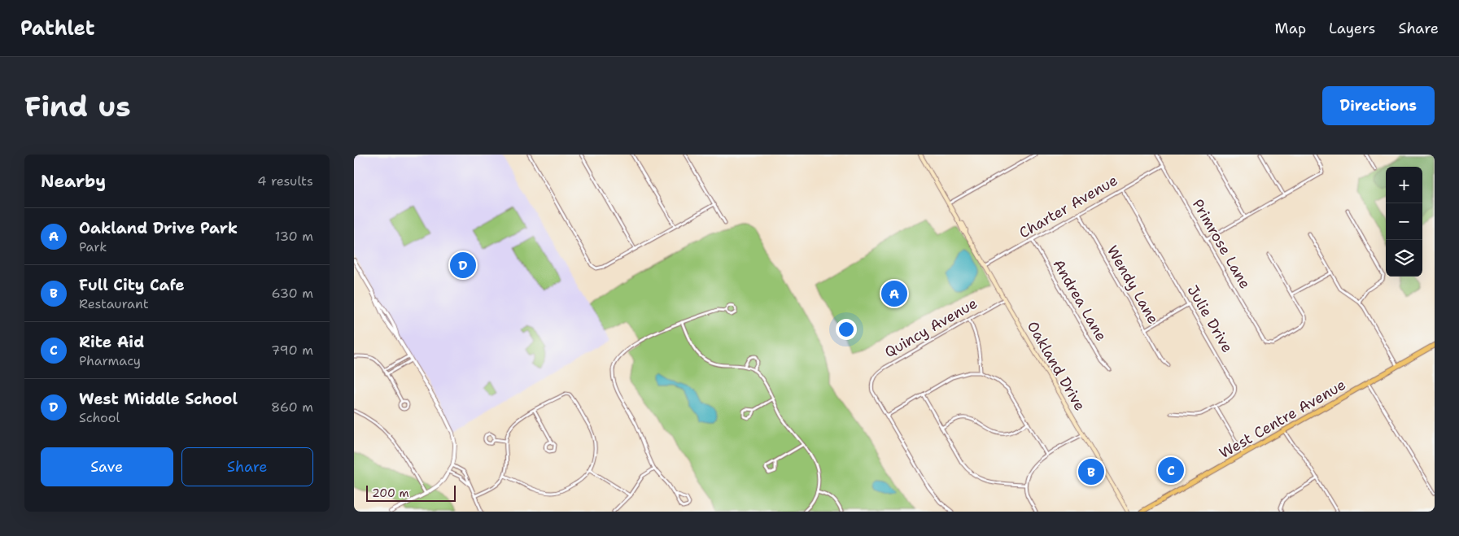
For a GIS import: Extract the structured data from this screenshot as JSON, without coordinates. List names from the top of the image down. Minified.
{"streets":{"main road":["Oakland Drive","West Centre Avenue"],"street":["Charter Avenue","Primrose Lane","Wendy Lane","Andrea Lane","Julie Drive","Quincy Avenue"]},"crossings":[["Charter Avenue","Primrose Lane"],["Charter Avenue","Wendy Lane"],["Charter Avenue","Andrea Lane"],["Charter Avenue","Julie Drive"],["Charter Avenue","Oakland Drive"],["Quincy Avenue","Oakland Drive"]],"scale_bar":"200 m","page":{"header":"Pathlet","nav":["Map","Layers","Share"],"buttons":["Directions",["Save","Share"]],"title":"Find us","heading":["Nearby","4 results"],"map_buttons":["+","−"],"list":[{"mark":"A","name":"Oakland Drive Park","note":"Park","value":"130 m"},{"mark":"B","name":"Full City Cafe","note":"Restaurant","value":"630 m"},{"mark":"C","name":"Rite Aid","note":"Pharmacy","value":"790 m"},{"mark":"D","name":"West Middle School","note":"School","value":"860 m"}],"pins":["D","A","C","B"],"scale":"200 m"}}
